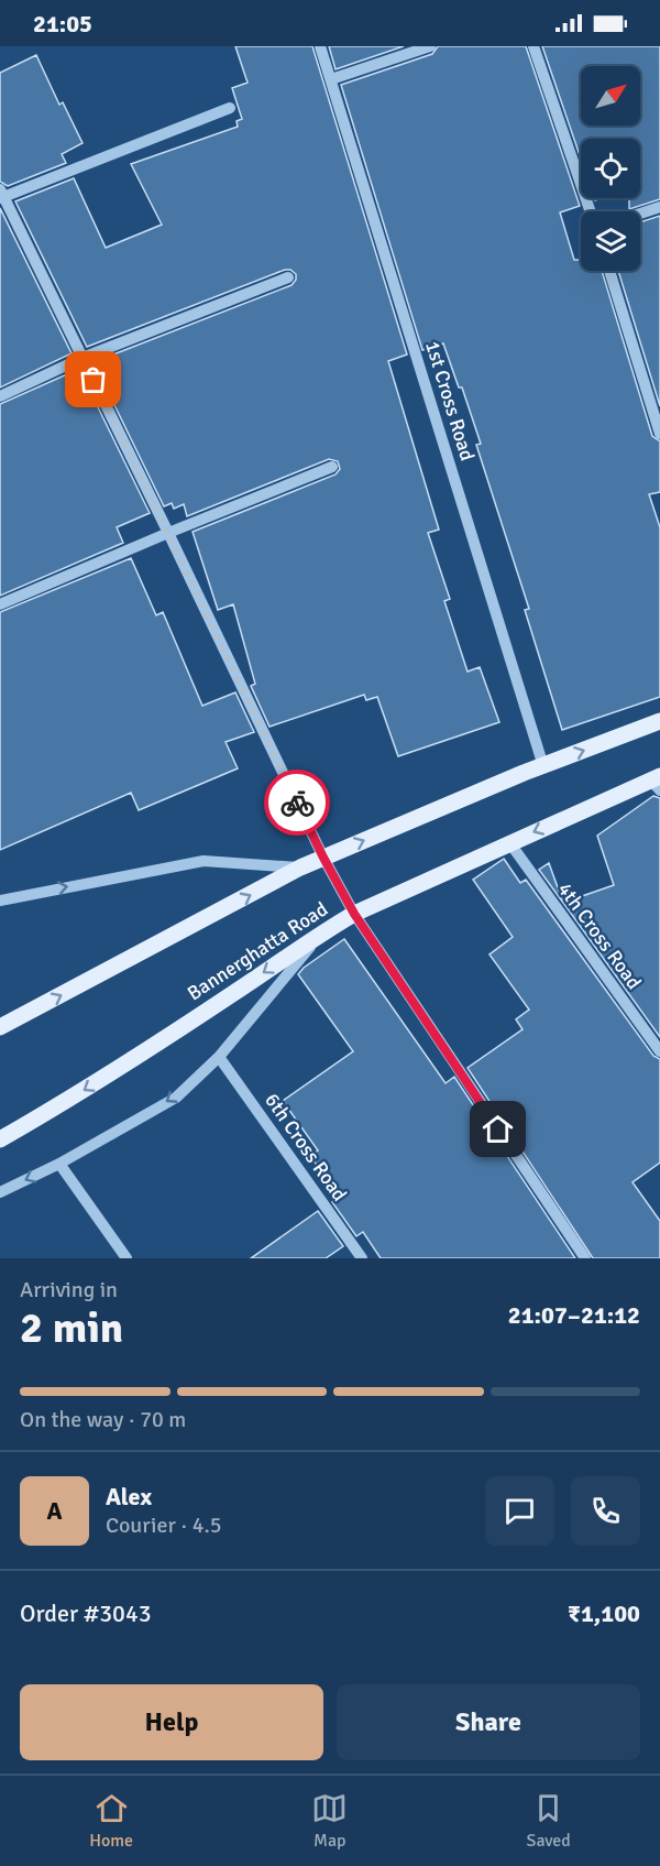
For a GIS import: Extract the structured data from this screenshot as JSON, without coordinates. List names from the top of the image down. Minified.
{"streets":{"main road":["Bannerghatta Road"],"street":["1st Cross Road","4th Cross Road","6th Cross Road"]},"crossings":[["4th Cross Road","Bannerghatta Road"]],"north":"top right","page":{"status":"21:05","heading":["2 min","Arriving in","21:07–21:12"],"panel":["Alex","Courier · 4.5","Order #3043","₹1,100"],"bar":"On the way · 70 m","round":"A","buttons":["Help","Share"],"tabs":["Home","Map","Saved"]}}
